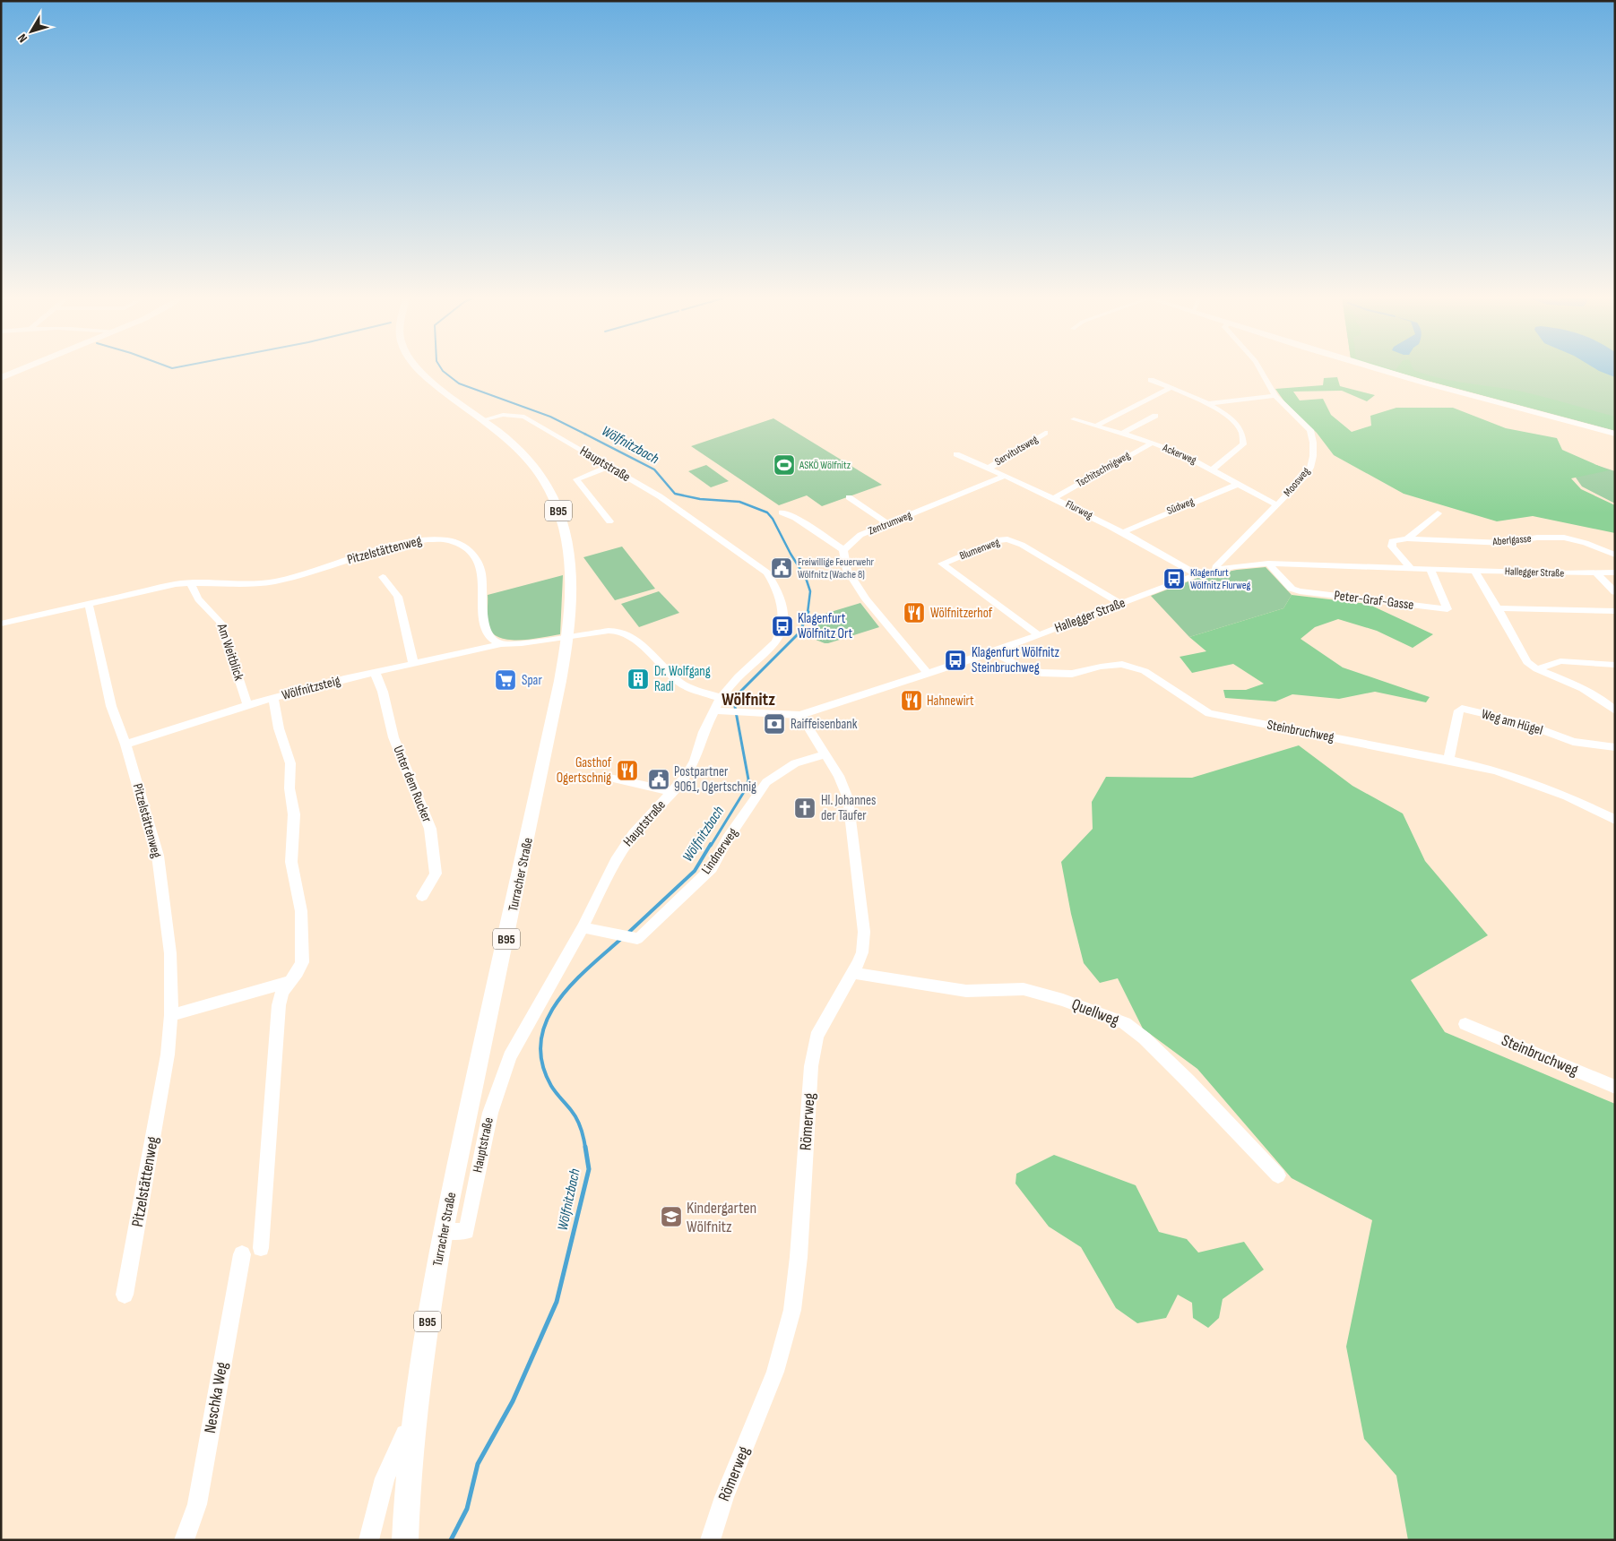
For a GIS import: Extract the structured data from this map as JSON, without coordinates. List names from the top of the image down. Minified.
{"streets":{"main road":["B95","Turracher Straße"],"street":["Servitutsweg","Ackerweg","Hauptstraße","Tschitschnigweg","Moosweg","Südweg","Flurweg","Zentrumweg","Aberlgasse","Blumenweg","Pitzelstättenweg","Hallegger Straße","Peter-Graf-Gasse","Am Weitblick","Wölfnitzsteig","Weg am Hügel","Steinbruchweg","Unter dem Rucker","Lindnerweg","Quellweg","Römerweg","Neschka Weg"]},"crossings":[["Servitutsweg","Flurweg"],["Ackerweg","Tschitschnigweg"],["Ackerweg","Moosweg"],["Ackerweg","Südweg"],["Hauptstraße","Hallegger Straße"],["Hauptstraße","Lindnerweg"],["Hauptstraße","Turracher Straße"],["Tschitschnigweg","Flurweg"],["Moosweg","Hallegger Straße"],["Südweg","Flurweg"],["Flurweg","Zentrumweg"],["Flurweg","Hallegger Straße"],["Blumenweg","Hallegger Straße"],["Pitzelstättenweg","Am Weitblick"],["Pitzelstättenweg","Wölfnitzsteig"],["Hallegger Straße","Peter-Graf-Gasse"],["Hallegger Straße","Steinbruchweg"],["Hallegger Straße","Römerweg"],["Am Weitblick","Wölfnitzsteig"],["Wölfnitzsteig","Unter dem Rucker"],["Weg am Hügel","Steinbruchweg"],["Lindnerweg","Römerweg"],["Quellweg","Römerweg"]],"districts":["Wölfnitz"],"water":["Wölfnitzbach"],"places":{"sports":["ASKÖ Wölfnitz"],"public building":["Freiwillige Feuerwehr Wölfnitz (Wache 8)","Postpartner 9061, Ogertschnig"],"bus stop":["Klagenfurt Wölfnitz Flurweg","Klagenfurt Wölfnitz Ort","Klagenfurt Wölfnitz Steinbruchweg"],"restaurant":["Wölfnitzerhof","Hahnewirt","Gasthof Ogertschnig"],"building":["Dr. Wolfgang Radl"],"supermarket":["Spar"],"bank":["Raiffeisenbank"],"church":["Hl. Johannes der Täufer"],"school or university":["Kindergarten Wölfnitz"]},"north":"bottom left"}
